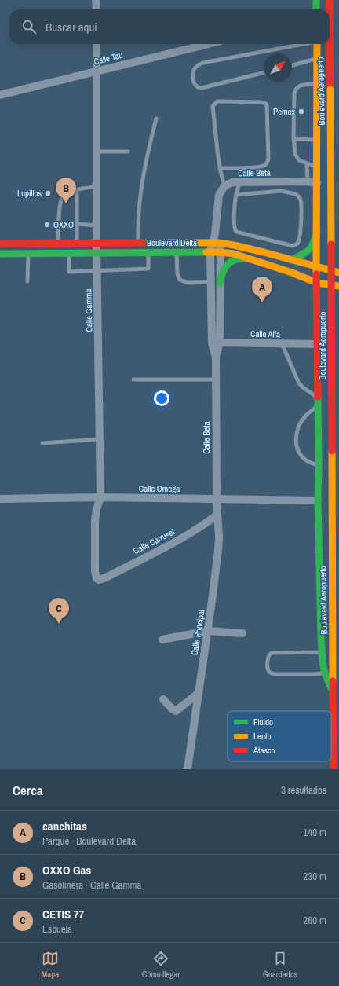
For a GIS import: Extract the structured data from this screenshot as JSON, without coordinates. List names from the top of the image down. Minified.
{"streets":{"main road":["Boulevard Aeropuerto","Boulevard Delta"],"street":["Calle Tau","Calle Beta","Calle Gamma","Calle Alfa","Calle Omega","Calle Carrusel","Calle Principal"]},"crossings":[["Calle Tau","Calle Gamma"],["Boulevard Aeropuerto","Calle Beta"],["Boulevard Aeropuerto","Boulevard Delta"],["Boulevard Aeropuerto","Calle Alfa"],["Boulevard Aeropuerto","Calle Omega"],["Calle Beta","Boulevard Delta"],["Calle Beta","Calle Alfa"],["Calle Beta","Calle Omega"],["Calle Beta","Calle Principal"],["Boulevard Delta","Calle Gamma"],["Calle Gamma","Calle Omega"],["Calle Gamma","Calle Carrusel"],["Calle Omega","Calle Principal"],["Calle Carrusel","Calle Principal"]],"places":["Pemex","Lupillos","OXXO"],"legend":["Fluido","Lento","Atasco"],"north":"top right","page":{"search":"Buscar aquí","pins":["B","A","C"],"heading":["Cerca","3 resultados"],"list":[{"mark":"A","name":"canchitas","note":"Parque · Boulevard Delta","value":"140 m"},{"mark":"B","name":"OXXO Gas","note":"Gasolinera · Calle Gamma","value":"230 m"},{"mark":"C","name":"CETIS 77","note":"Escuela","value":"260 m"}],"nav":["Mapa","Cómo llegar","Guardados"]}}
